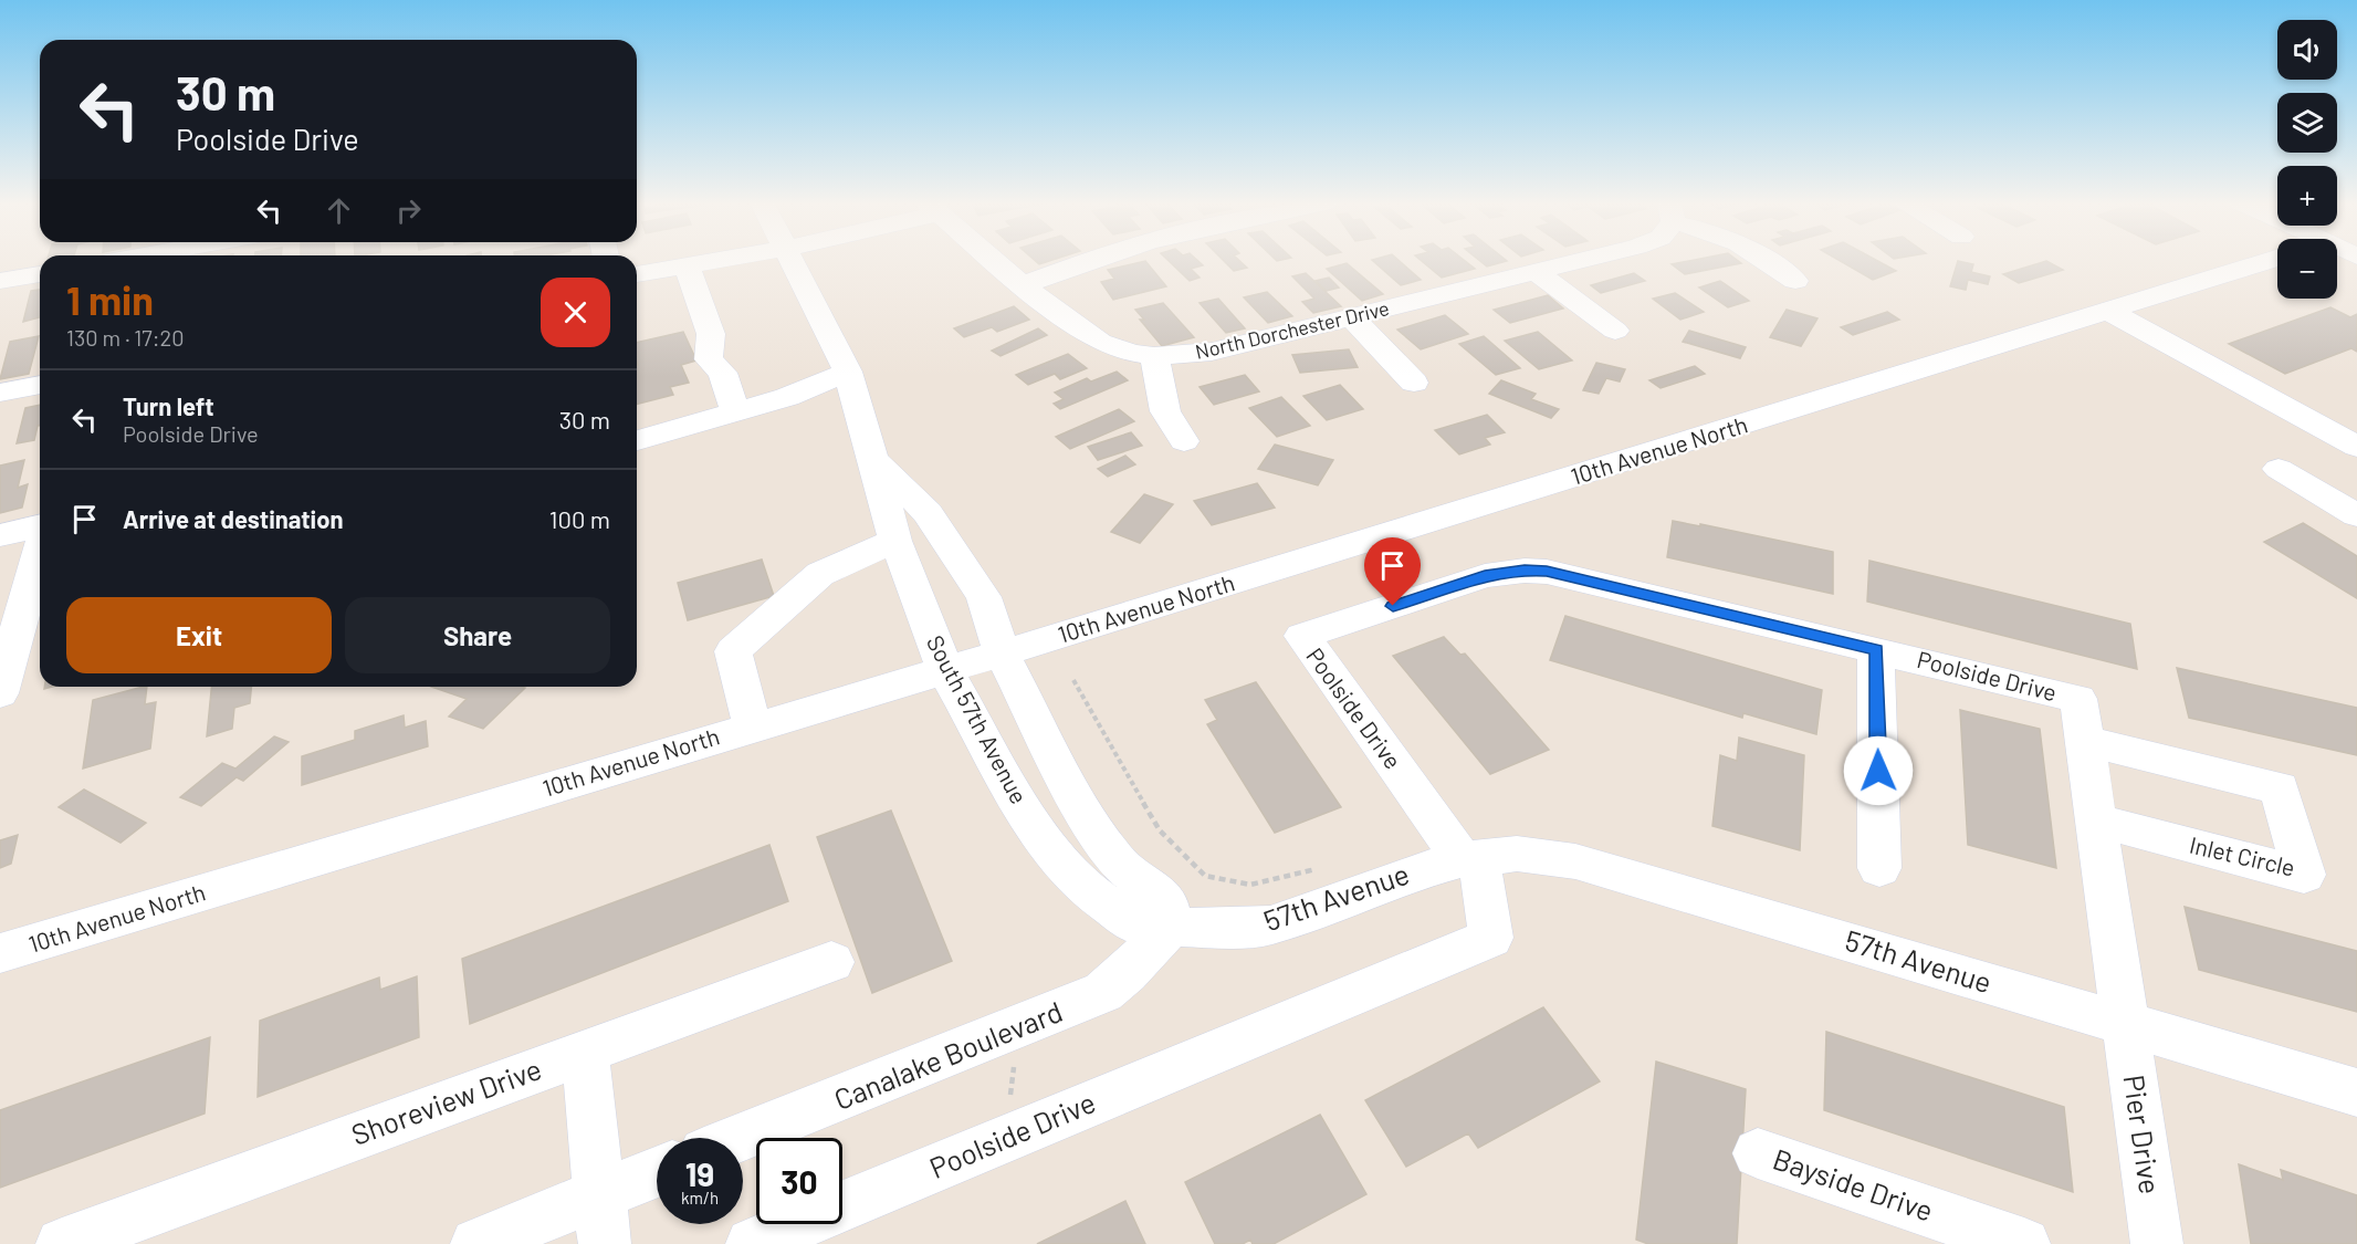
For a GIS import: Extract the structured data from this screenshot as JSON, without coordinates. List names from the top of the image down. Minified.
{"streets":{"street":["North Dorchester Drive","10th Avenue North","Poolside Drive","South 57th Avenue","Inlet Circle","57th Avenue","Canalake Boulevard","Shoreview Drive","Pier Drive","Bayside Drive"]},"crossings":[["10th Avenue North","South 57th Avenue"],["Poolside Drive","Inlet Circle"],["Poolside Drive","57th Avenue"],["Poolside Drive","Pier Drive"],["South 57th Avenue","57th Avenue"],["57th Avenue","Canalake Boulevard"],["57th Avenue","Pier Drive"]],"page":{"map_buttons":["+","−"],"turn":["30 m","Poolside Drive"],"heading":["1 min","130 m · 17:20"],"list":[{"name":"Turn left","note":"Poolside Drive","value":"30 m"},{"name":"Arrive at destination","value":"100 m"}],"buttons":["Exit","Share"],"speed":"19 km/h","limit":"30"}}
